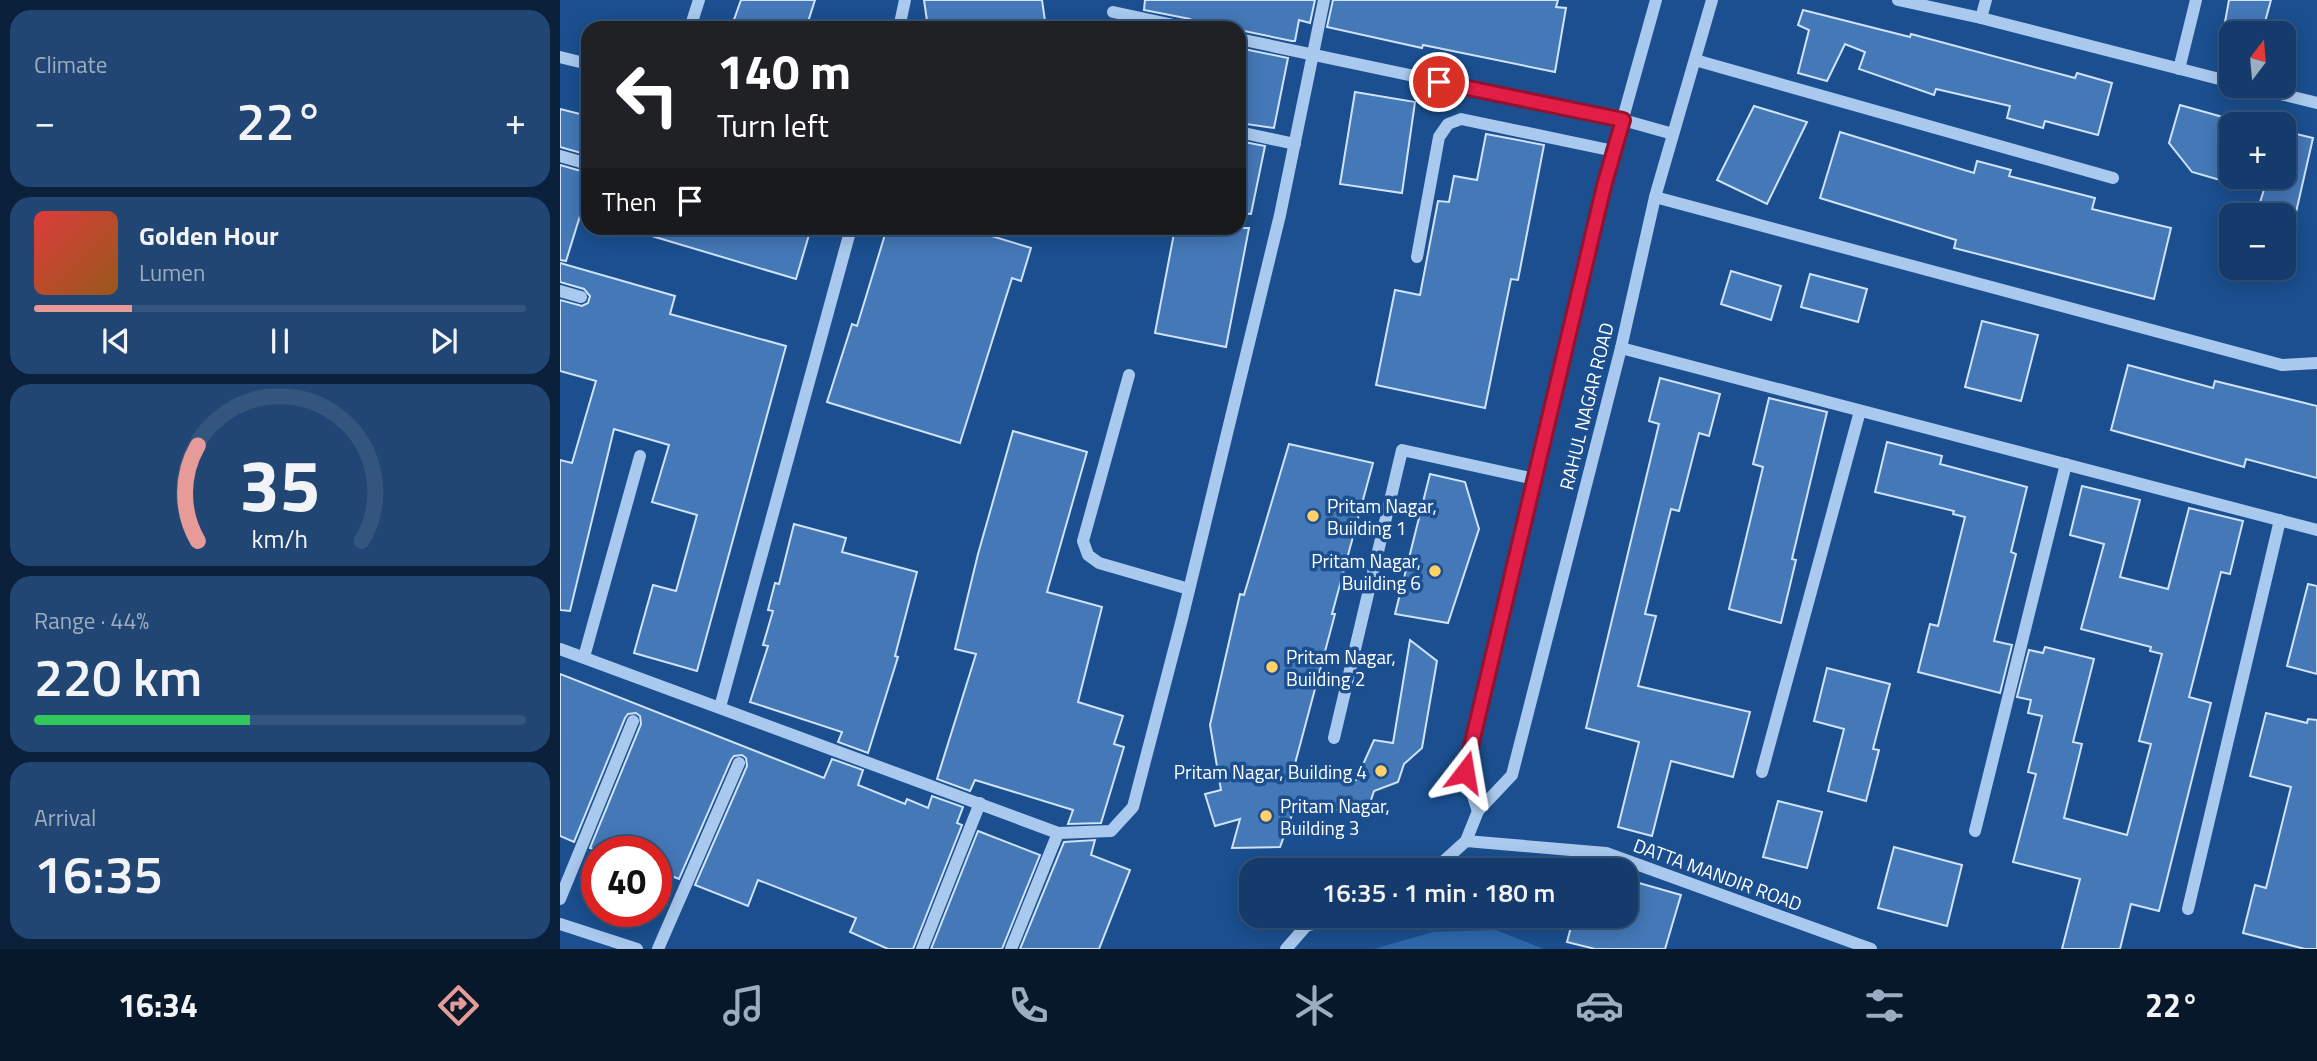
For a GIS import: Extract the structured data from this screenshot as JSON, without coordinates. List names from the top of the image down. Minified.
{"streets":{"street":["RAHUL NAGAR ROAD","DATTA MANDIR ROAD"]},"crossings":[["RAHUL NAGAR ROAD","DATTA MANDIR ROAD"]],"places":["Pritam Nagar, Building 1","Pritam Nagar, Building 6","Pritam Nagar, Building 2","Pritam Nagar, Building 4","Pritam Nagar, Building 3"],"north":"top","page":{"tile":["Climate",["Range · 44%","220 km"],["Arrival","16:35"]],"map_buttons":["+","−"],"turn":["140 m","Turn left"],"heat":["−","22°","+"],"then":"Then","song":["Golden Hour","Lumen"],"limit":"40","trip":"16:35 · 1 min · 180 m","tabs":["16:34","22°"],"gauge":["35","km/h"]}}
